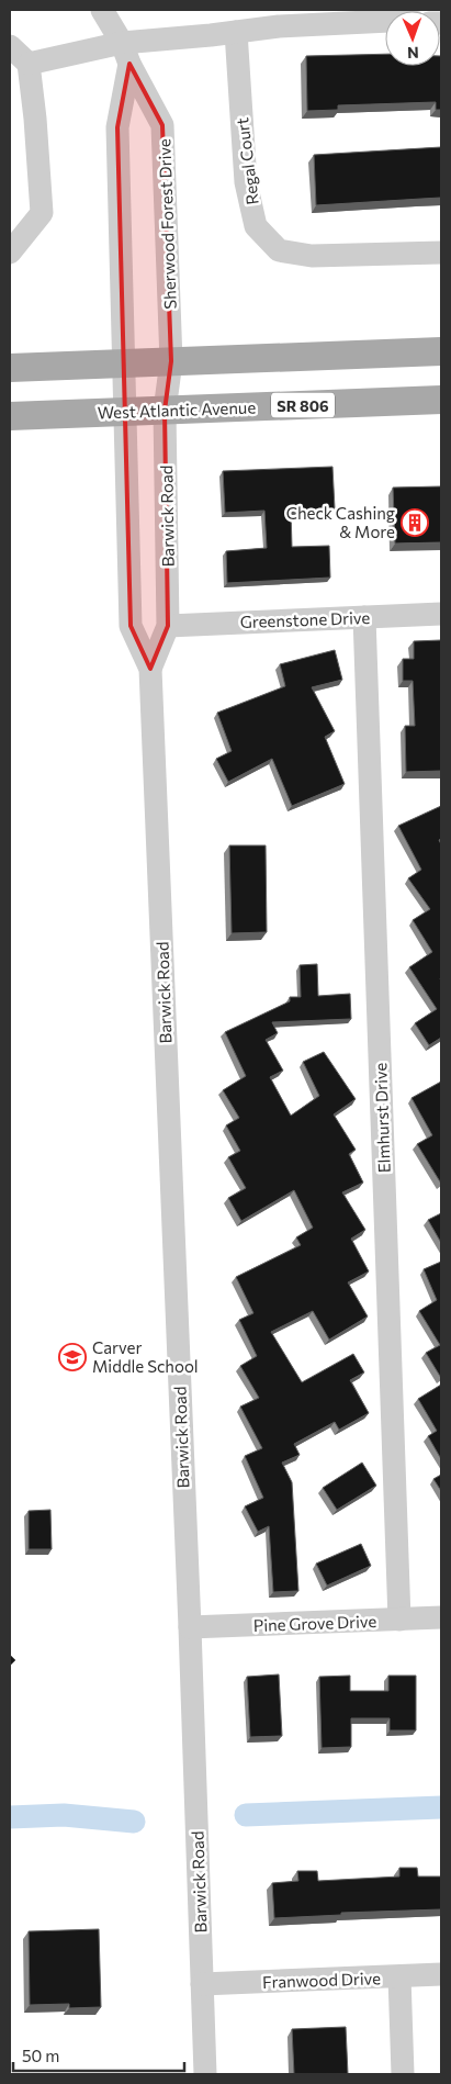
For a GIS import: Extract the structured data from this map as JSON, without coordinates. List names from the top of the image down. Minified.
{"streets":{"main road":["SR 806","West Atlantic Avenue"],"street":["Regal Court","Sherwood Forest Drive","Barwick Road","Greenstone Drive","Elmhurst Drive","Pine Grove Drive","Franwood Drive"]},"crossings":[["Sherwood Forest Drive","Barwick Road"],["West Atlantic Avenue","Barwick Road"],["Barwick Road","Greenstone Drive"],["Barwick Road","Pine Grove Drive"],["Barwick Road","Franwood Drive"],["Greenstone Drive","Elmhurst Drive"],["Elmhurst Drive","Pine Grove Drive"]],"places":{"building":["Check Cashing & More"],"school or university":["Carver Middle School"]},"scale_bar":"50 m","north":"bottom"}
